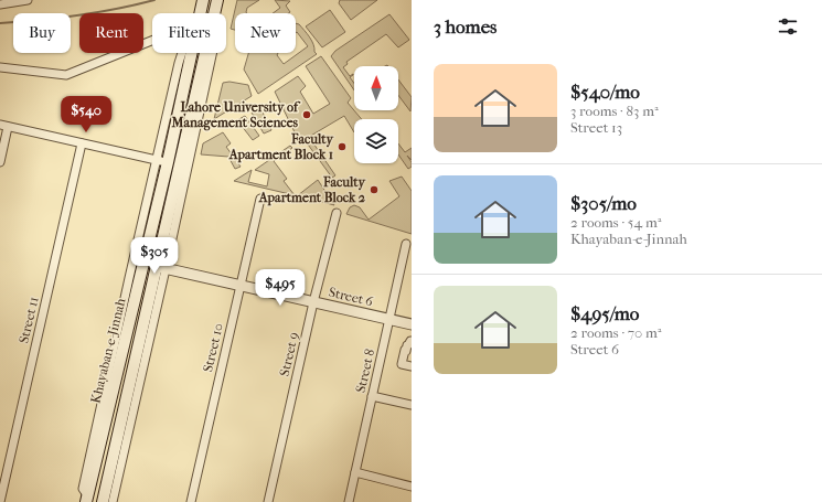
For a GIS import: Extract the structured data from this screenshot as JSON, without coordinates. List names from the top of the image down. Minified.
{"streets":{"main road":["Khayaban-e-Jinnah"],"street":["Street 6","Street 11","Street 10","Street 9","Street 8"]},"crossings":[["Street 6","Street 10"],["Street 6","Khayaban-e-Jinnah"],["Street 6","Street 9"],["Street 6","Street 8"]],"places":["Lahore University of Management Sciences","Faculty Apartment Block 1","Faculty Apartment Block 2"],"north":"top","page":{"heading":"3 homes","chip":["Buy","Rent","Filters","New"],"list":[{"name":"$540/mo","note":"3 rooms · 83 m² · Street 13"},{"name":"$305/mo","note":"2 rooms · 54 m² · Khayaban-e-Jinnah"},{"name":"$495/mo","note":"2 rooms · 70 m² · Street 6"}],"price":["$540","$305","$495"]}}
